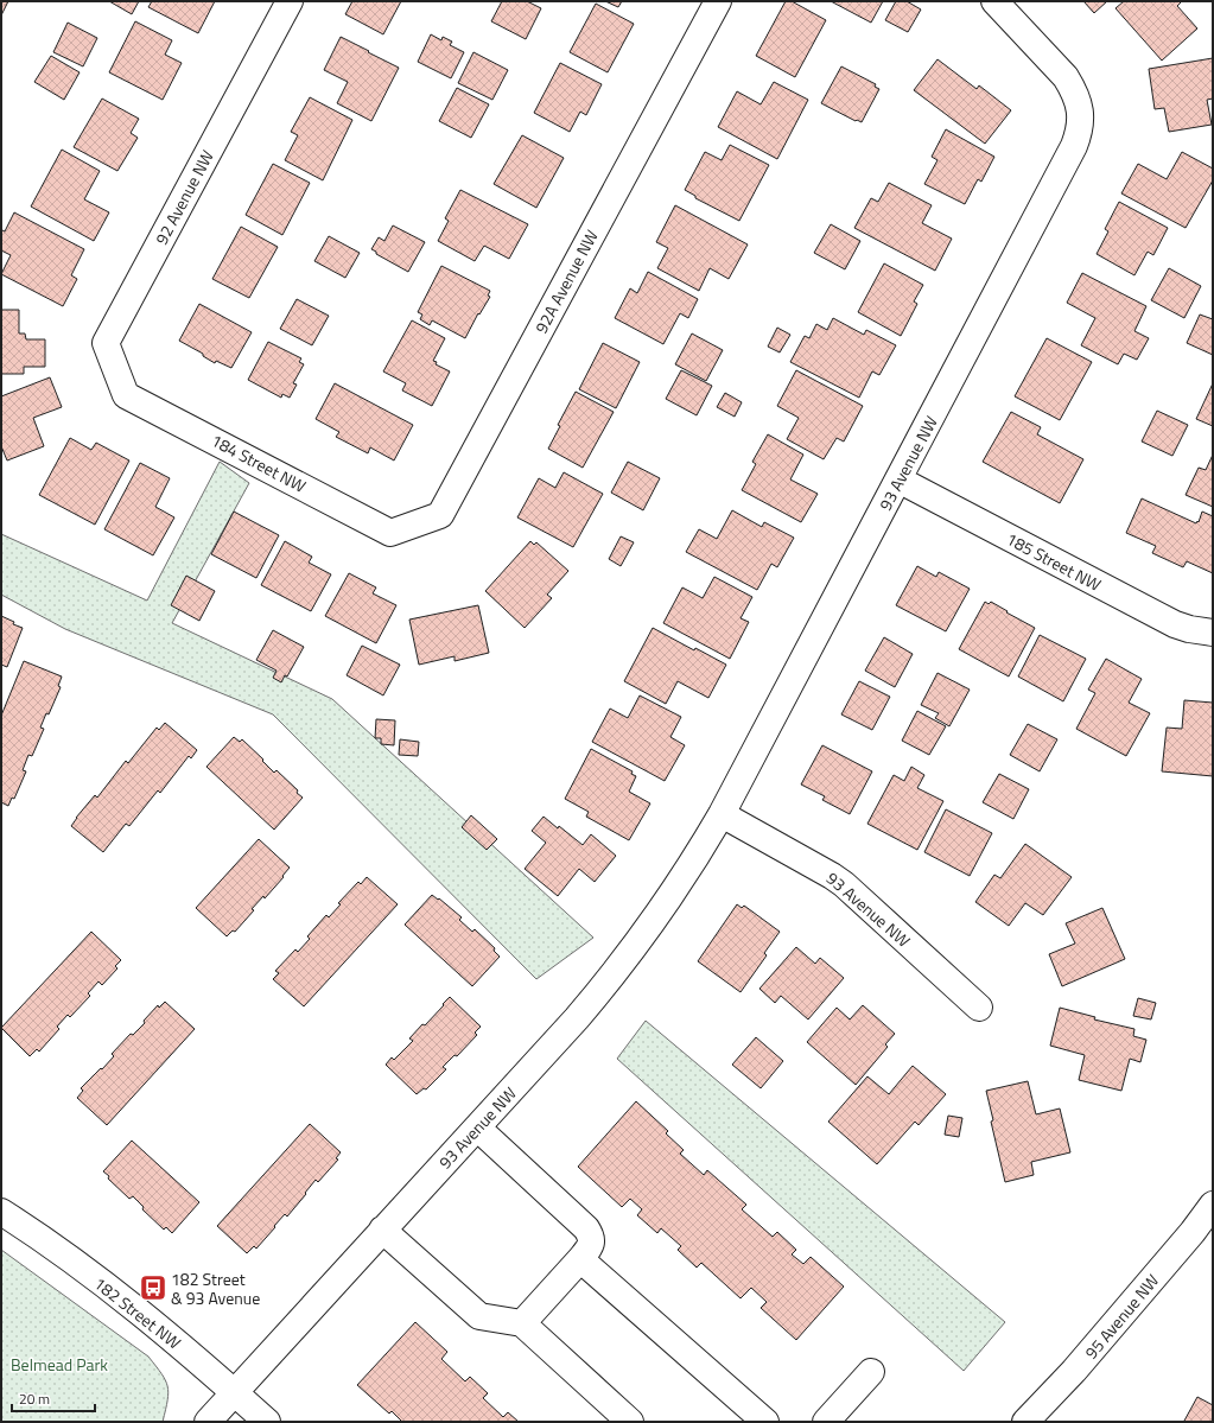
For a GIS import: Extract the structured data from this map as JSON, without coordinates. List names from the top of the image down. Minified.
{"streets":{"street":["92 Avenue NW","92A Avenue NW","184 Street NW","93 Avenue NW","185 Street NW","182 Street NW","95 Avenue NW"]},"crossings":[["92 Avenue NW","184 Street NW"],["92A Avenue NW","184 Street NW"],["93 Avenue NW","185 Street NW"],["93 Avenue NW","182 Street NW"]],"parks":["Belmead Park"],"places":{"bus stop":["182 Street & 93 Avenue"]},"scale_bar":"20 m"}
